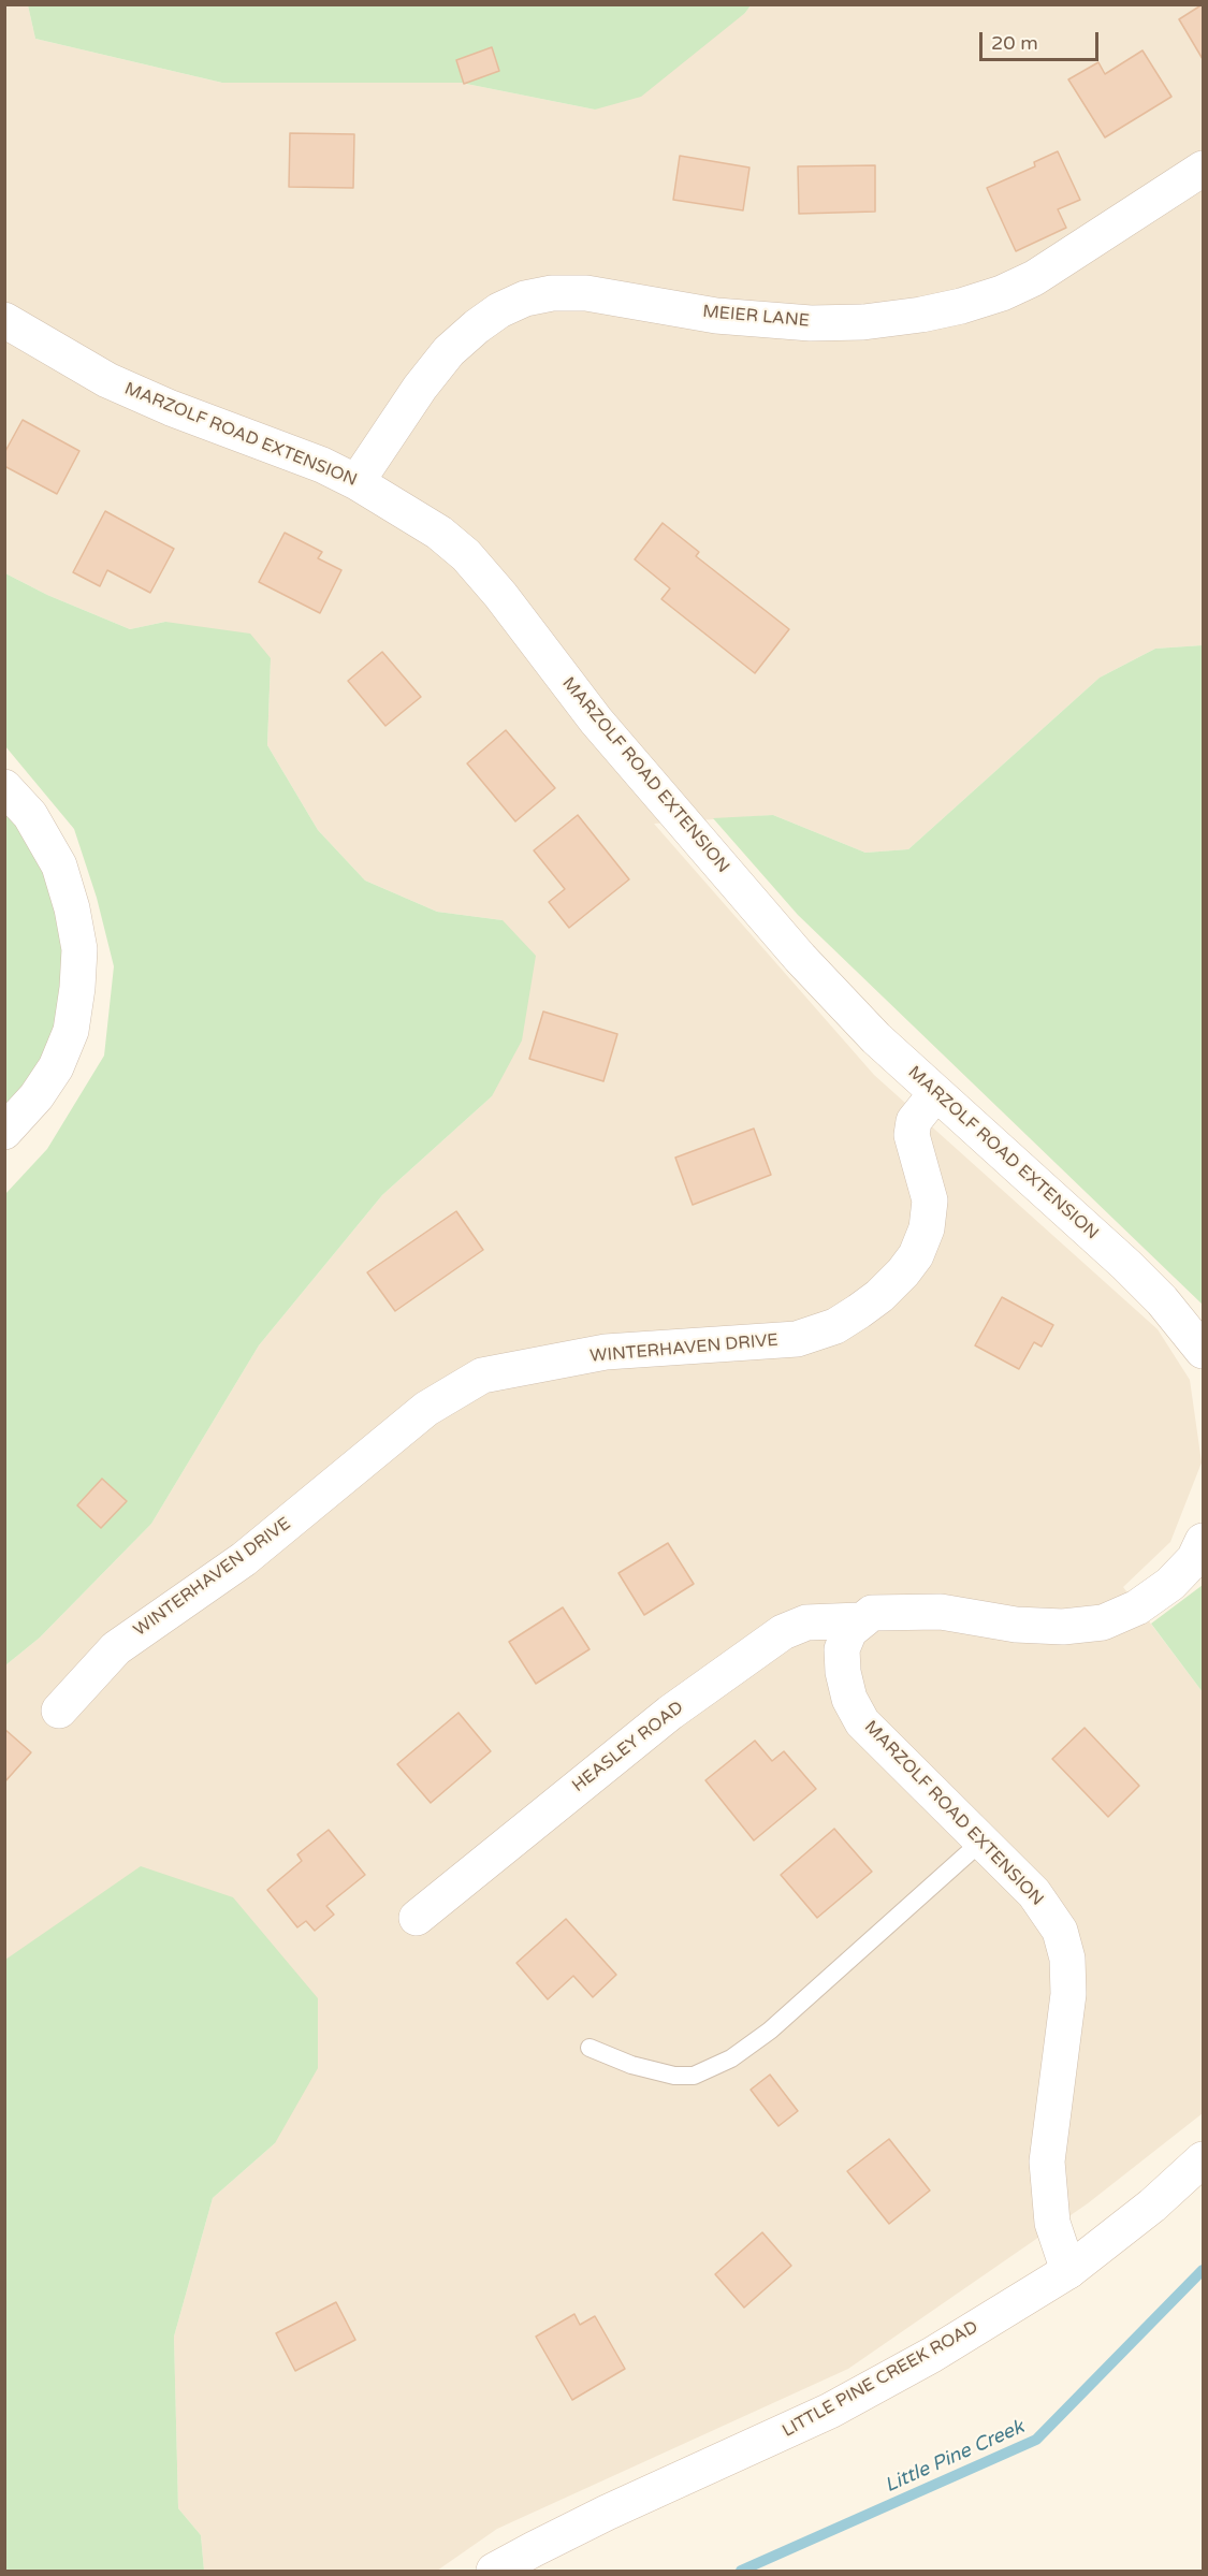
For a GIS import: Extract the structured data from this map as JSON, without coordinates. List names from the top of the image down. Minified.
{"streets":{"street":["MEIER LANE","MARZOLF ROAD EXTENSION","WINTERHAVEN DRIVE","HEASLEY ROAD","LITTLE PINE CREEK ROAD"]},"crossings":[["MEIER LANE","MARZOLF ROAD EXTENSION"],["MARZOLF ROAD EXTENSION","WINTERHAVEN DRIVE"],["MARZOLF ROAD EXTENSION","HEASLEY ROAD"],["MARZOLF ROAD EXTENSION","LITTLE PINE CREEK ROAD"]],"water":["Little Pine Creek"],"scale_bar":"20 m"}
